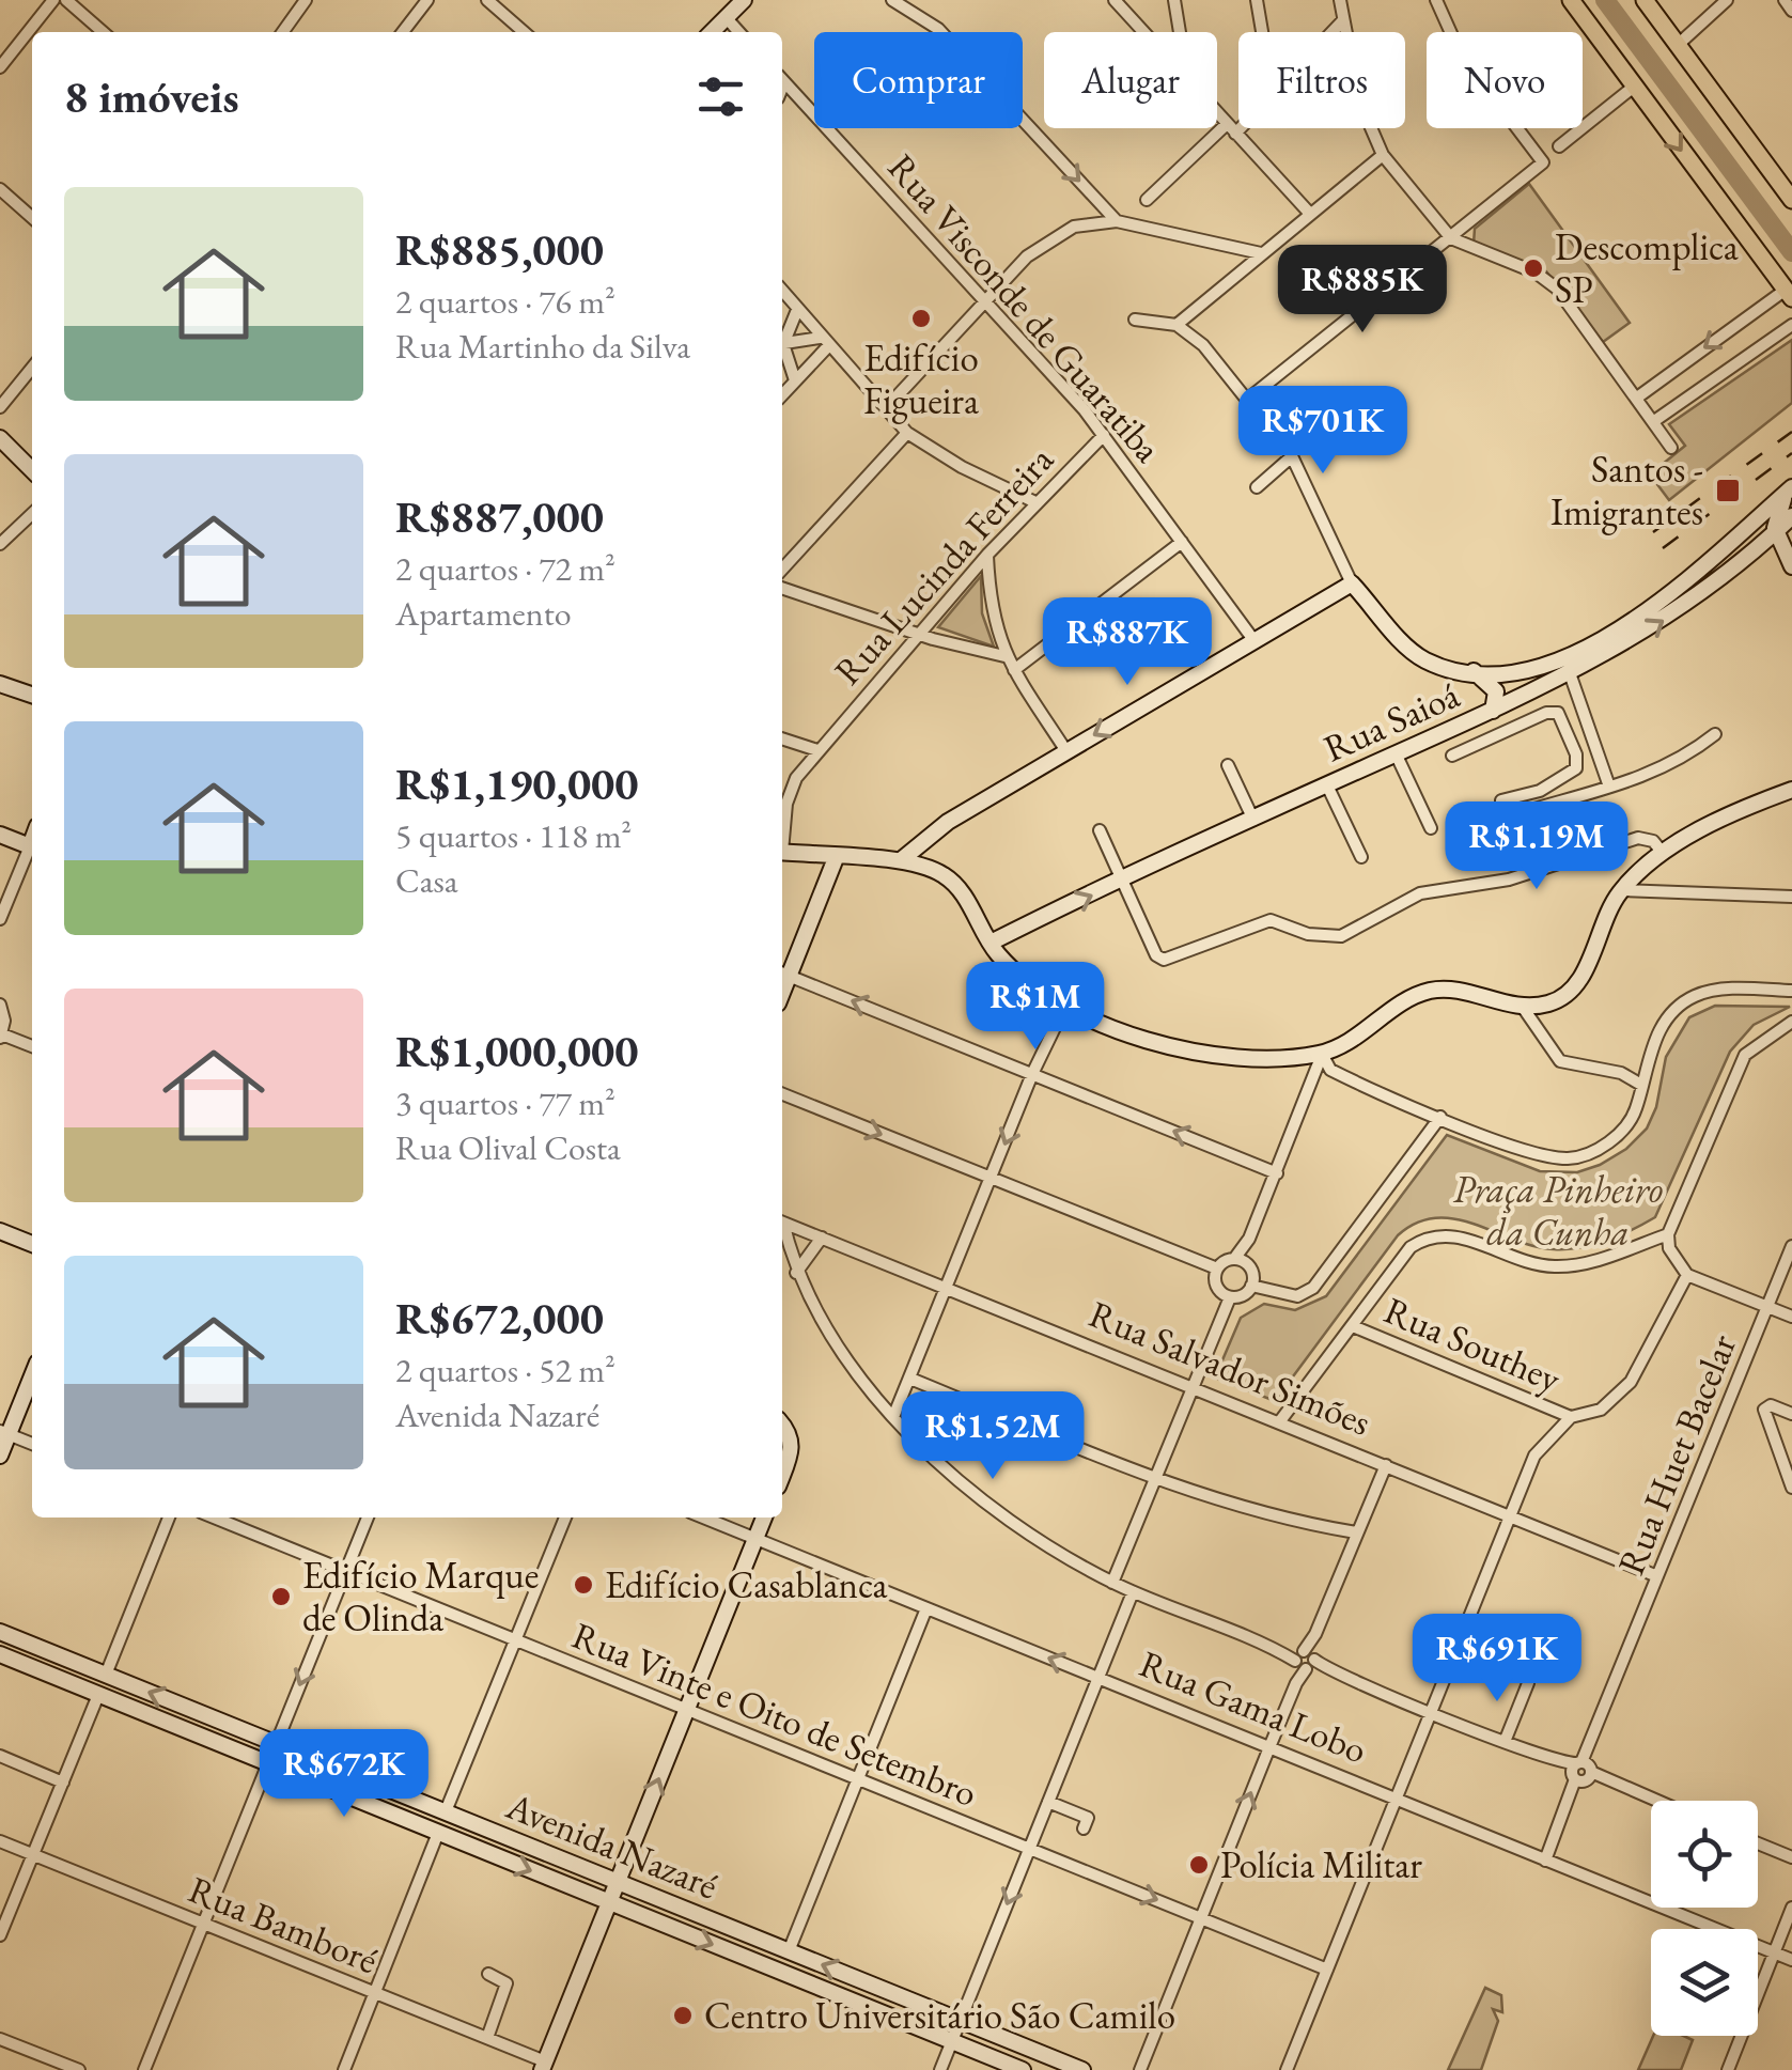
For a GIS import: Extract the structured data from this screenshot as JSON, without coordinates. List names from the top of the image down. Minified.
{"streets":{"main road":["Rua Saioá","Avenida Nazaré"],"street":["Rua Visconde de Guaratiba","Rua Lucinda Ferreira","Rua Southey","Rua Salvador Simões","Rua Huet Bacelar","Rua Gama Lobo","Rua Vinte e Oito de Setembro","Rua Bamboré"]},"crossings":[["Rua Visconde de Guaratiba","Rua Lucinda Ferreira"],["Rua Salvador Simões","Rua Huet Bacelar"],["Rua Huet Bacelar","Rua Gama Lobo"]],"parks":["Praça Pinheiro da Cunha"],"places":{"other":["Descomplica SP","Edifício Figueira","Edifício Casablanca","Edifício Marque de Olinda","Polícia Militar","Centro Universitário São Camilo"],"transit":["Santos - Imigrantes"]},"page":{"chip":["Comprar","Alugar","Filtros","Novo"],"heading":"8 imóveis","list":[{"name":"R$885,000","note":"2 quartos · 76 m² · Rua Martinho da Silva"},{"name":"R$887,000","note":"2 quartos · 72 m² · Apartamento"},{"name":"R$1,190,000","note":"5 quartos · 118 m² · Casa"},{"name":"R$1,000,000","note":"3 quartos · 77 m² · Rua Olival Costa"},{"name":"R$672,000","note":"2 quartos · 52 m² · Avenida Nazaré"}],"price":["R$885K","R$701K","R$887K","R$1.19M","R$1M","R$1.52M","R$691K","R$672K"]}}
